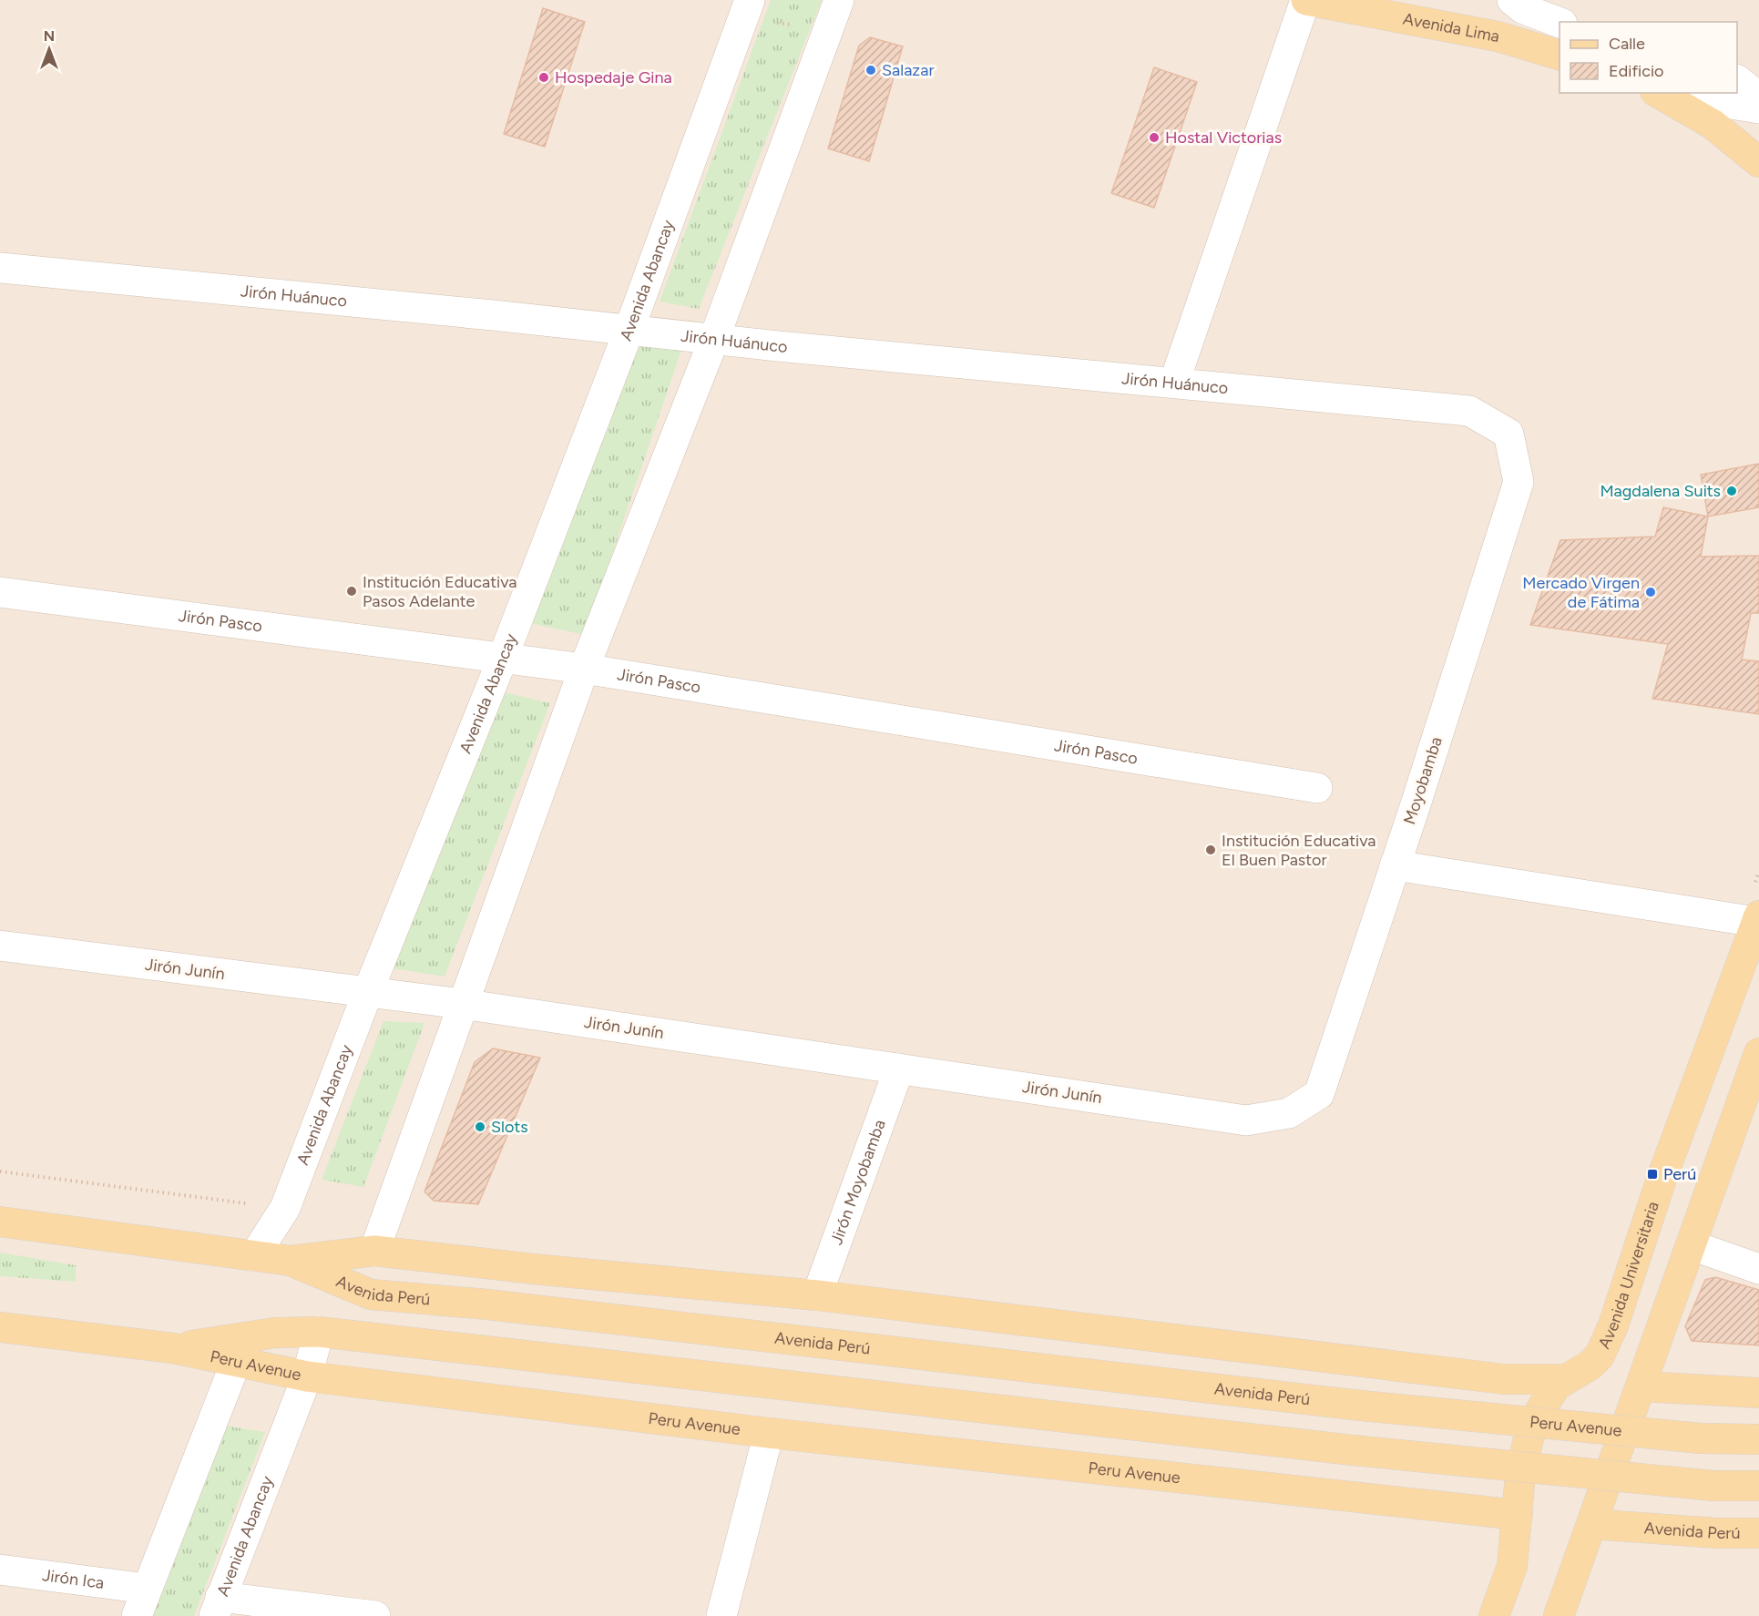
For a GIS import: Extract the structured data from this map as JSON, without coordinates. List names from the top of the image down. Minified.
{"streets":{"main road":["Avenida Lima","Avenida Universitaria","Avenida Perú","Peru Avenue"],"street":["Avenida Abancay","Jirón Huánuco","Jirón Pasco","Moyobamba","Jirón Junín","Jirón Moyobamba","Jirón Ica"]},"crossings":[["Avenida Abancay","Jirón Huánuco"],["Avenida Abancay","Jirón Pasco"],["Avenida Abancay","Jirón Junín"],["Avenida Abancay","Peru Avenue"],["Jirón Huánuco","Moyobamba"],["Moyobamba","Jirón Junín"],["Jirón Junín","Jirón Moyobamba"],["Avenida Universitaria","Peru Avenue"],["Avenida Perú","Peru Avenue"]],"places":{"other":["Salazar","Hospedaje Gina","Hostal Victorias","Magdalena Suits","Institución Educativa Pasos Adelante","Mercado Virgen de Fátima","Institución Educativa El Buen Pastor","Slots"],"transit":["Perú"]},"legend":["Calle","Edificio"],"north":"top"}
